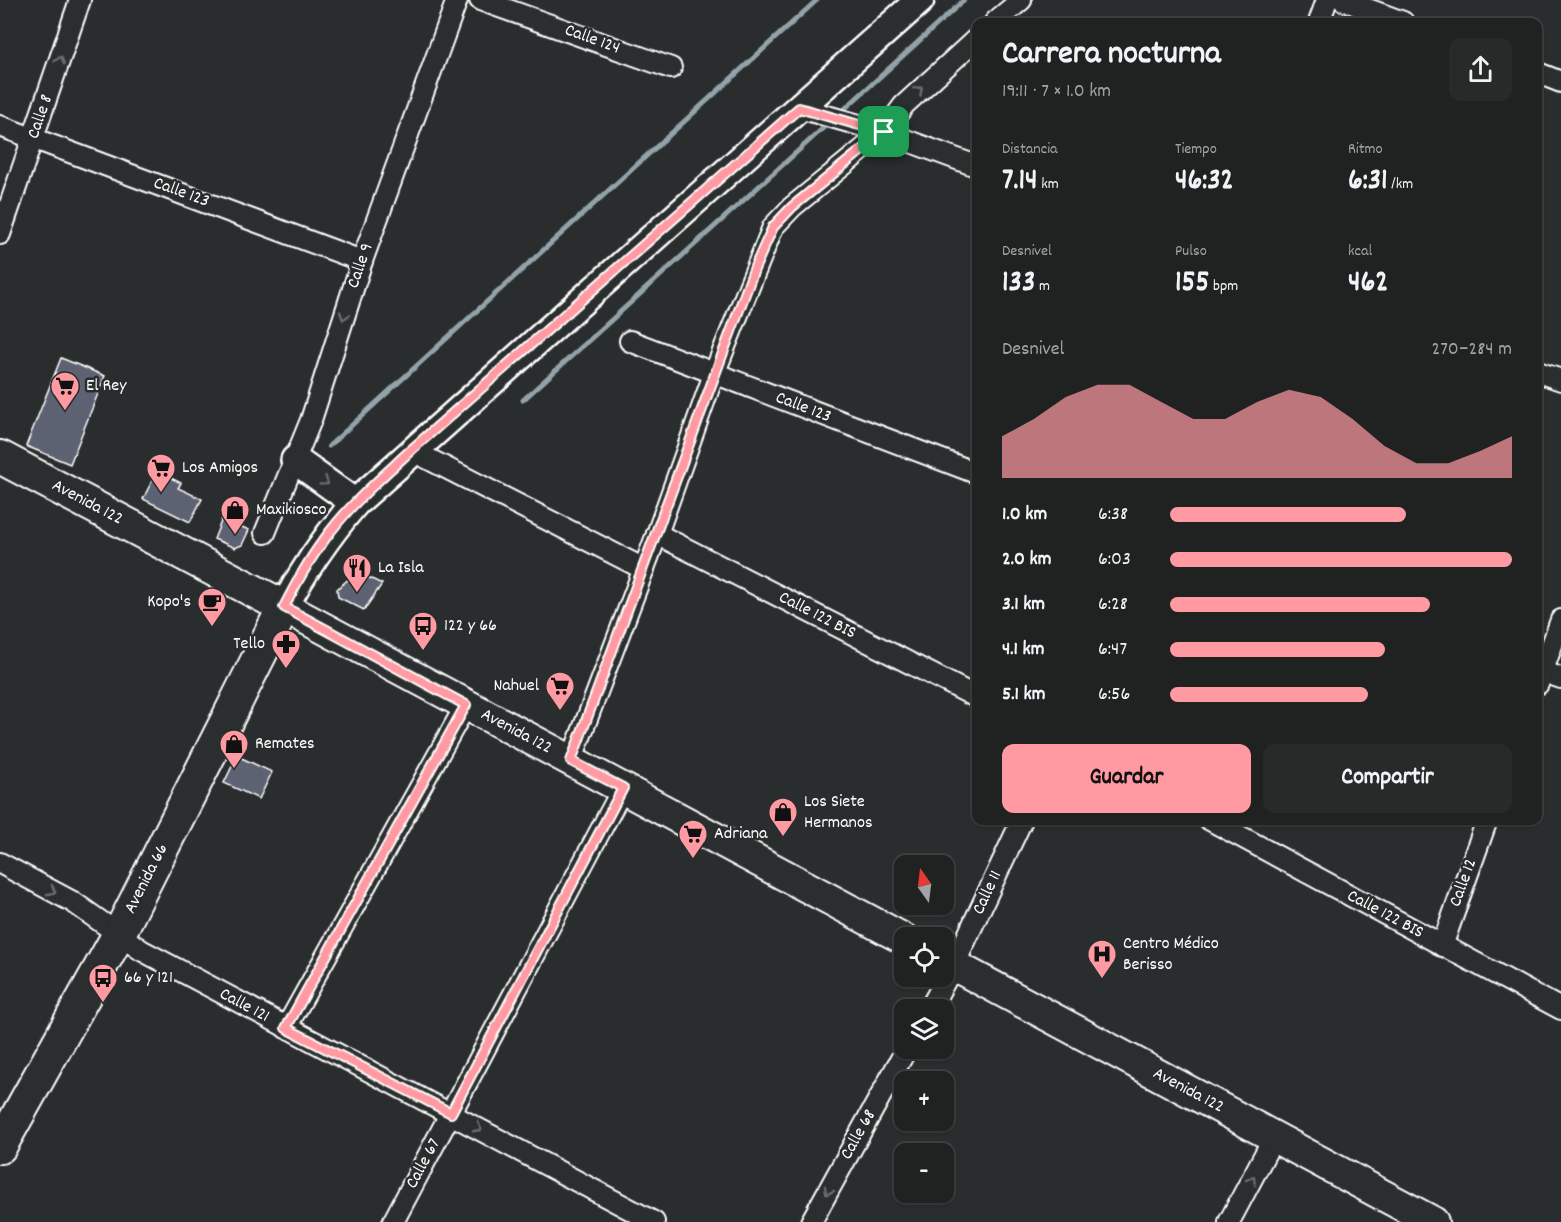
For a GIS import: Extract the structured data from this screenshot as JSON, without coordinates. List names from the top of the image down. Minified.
{"streets":{"highway":["Avenida 122","Avenida 66"],"street":["Calle 124","Calle 8","Calle 123","Calle 9","Calle 122 BIS","Calle 12","Calle 11","Calle 121","Calle 68","Calle 67"]},"crossings":[["Calle 8","Calle 123"],["Calle 123","Calle 9"],["Avenida 122","Avenida 66"],["Avenida 122","Calle 67"],["Calle 122 BIS","Calle 12"],["Avenida 66","Calle 121"],["Calle 121","Calle 67"]],"one_way":["Calle 8","Calle 9","Calle 121","Calle 68"],"places":{"supermarket":["El Rey","Los Amigos","Nahuel","Adriana"],"shop":["Maxikiosco","Remates","Los Siete Hermanos"],"restaurant":["La Isla"],"cafe":["Kopo's"],"bus stop":["122 y 66","66 y 121"],"pharmacy":["Tello"],"hospital":["Centro Médico Berisso"]},"north":"top","page":{"heading":["Carrera nocturna","19:11 · 7 × 1.0 km"],"stats":[["Distancia","7.14 km"],["Tiempo","46:32"],["Ritmo","6:31 /km"],["Desnivel","133 m"],["Pulso","155 bpm"],["kcal","462"]],"chart":["Desnivel","270–284 m"],"list":[{"name":"1.0 km","note":"6:38"},{"name":"2.0 km","note":"6:03"},{"name":"3.1 km","note":"6:28"},{"name":"4.1 km","note":"6:47"},{"name":"5.1 km","note":"6:56"}],"buttons":["Guardar","Compartir"],"map_buttons":["+","−"]}}
